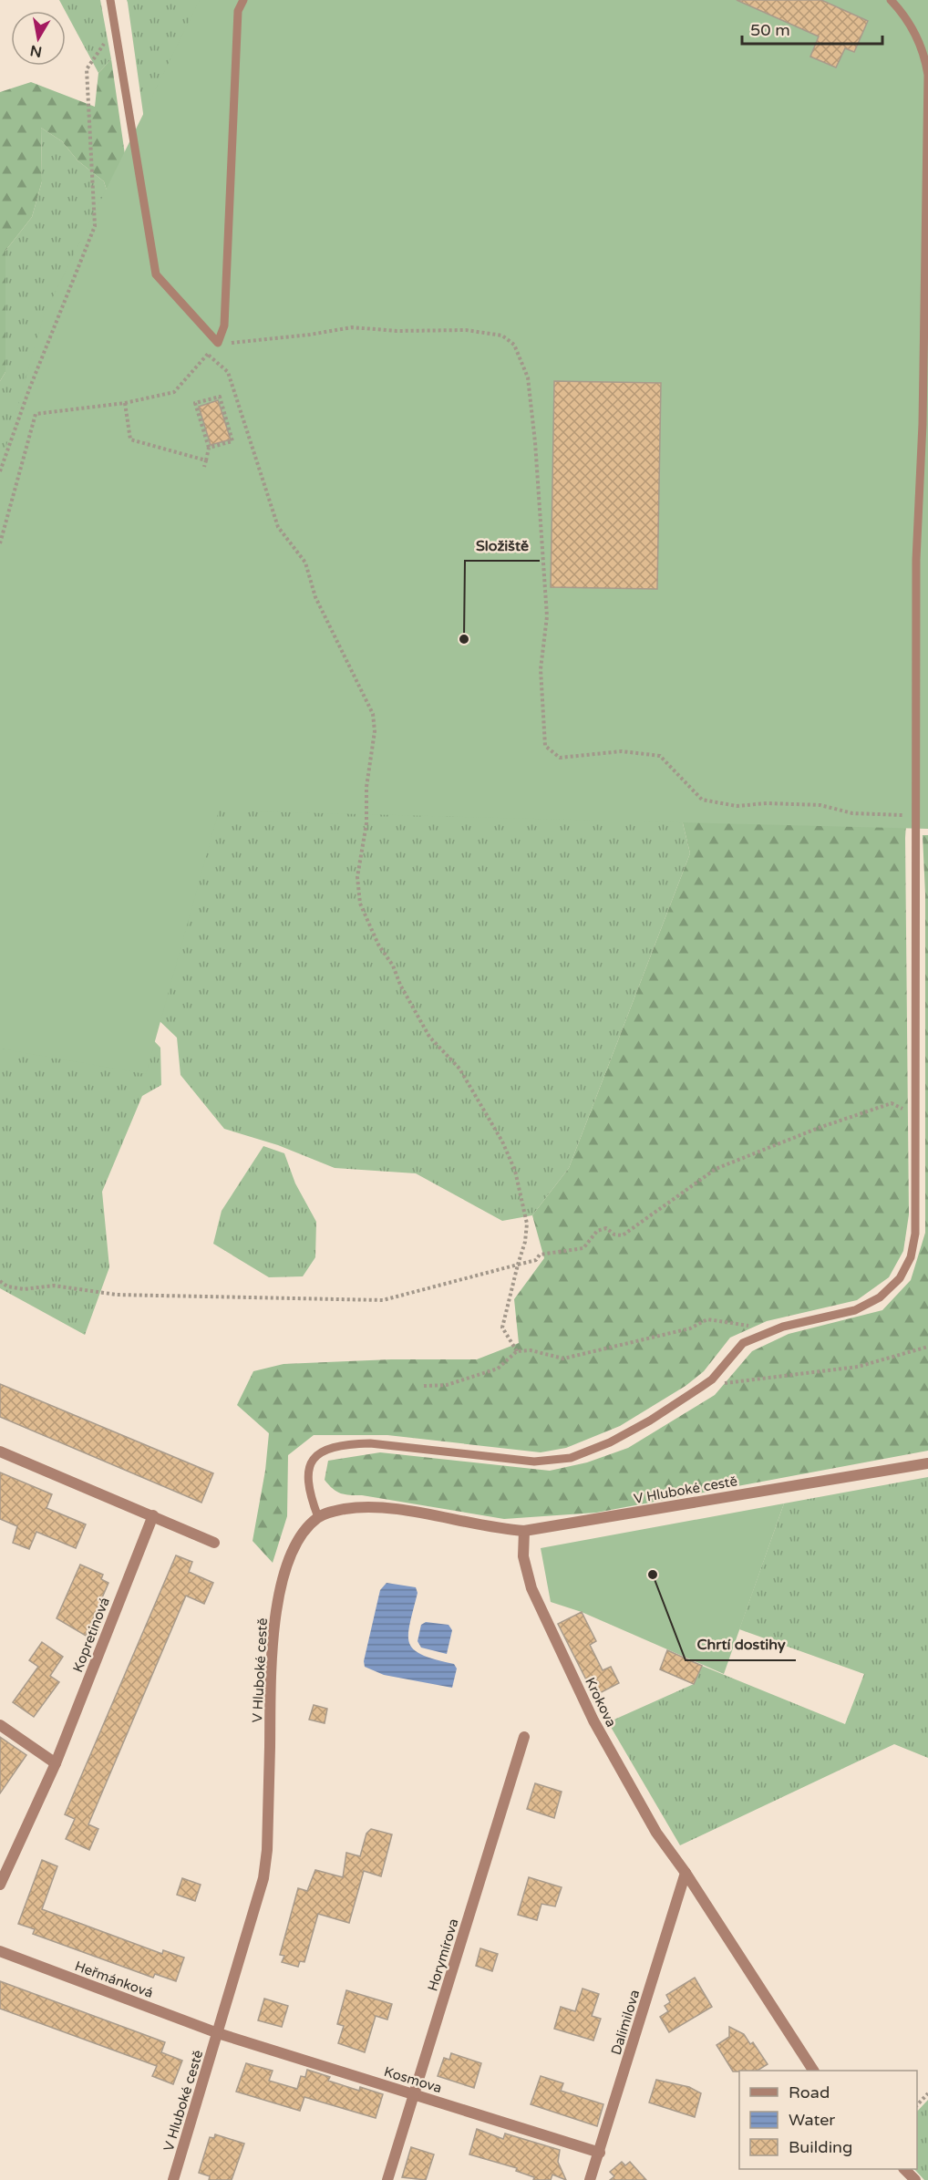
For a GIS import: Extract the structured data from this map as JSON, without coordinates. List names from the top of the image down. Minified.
{"streets":{"street":["V Hluboké cestě","Kopretinová","Krokova","Horymírova","Heřmánková","Dalimilova","Kosmova"]},"crossings":[["V Hluboké cestě","Krokova"],["V Hluboké cestě","Heřmánková"],["V Hluboké cestě","Kosmova"],["Krokova","Dalimilova"],["Horymírova","Kosmova"],["Heřmánková","Kosmova"],["Dalimilova","Kosmova"]],"places":["Složiště","Chrtí dostihy"],"legend":["Road","Water","Building"],"scale_bar":"50 m","north":"bottom"}
